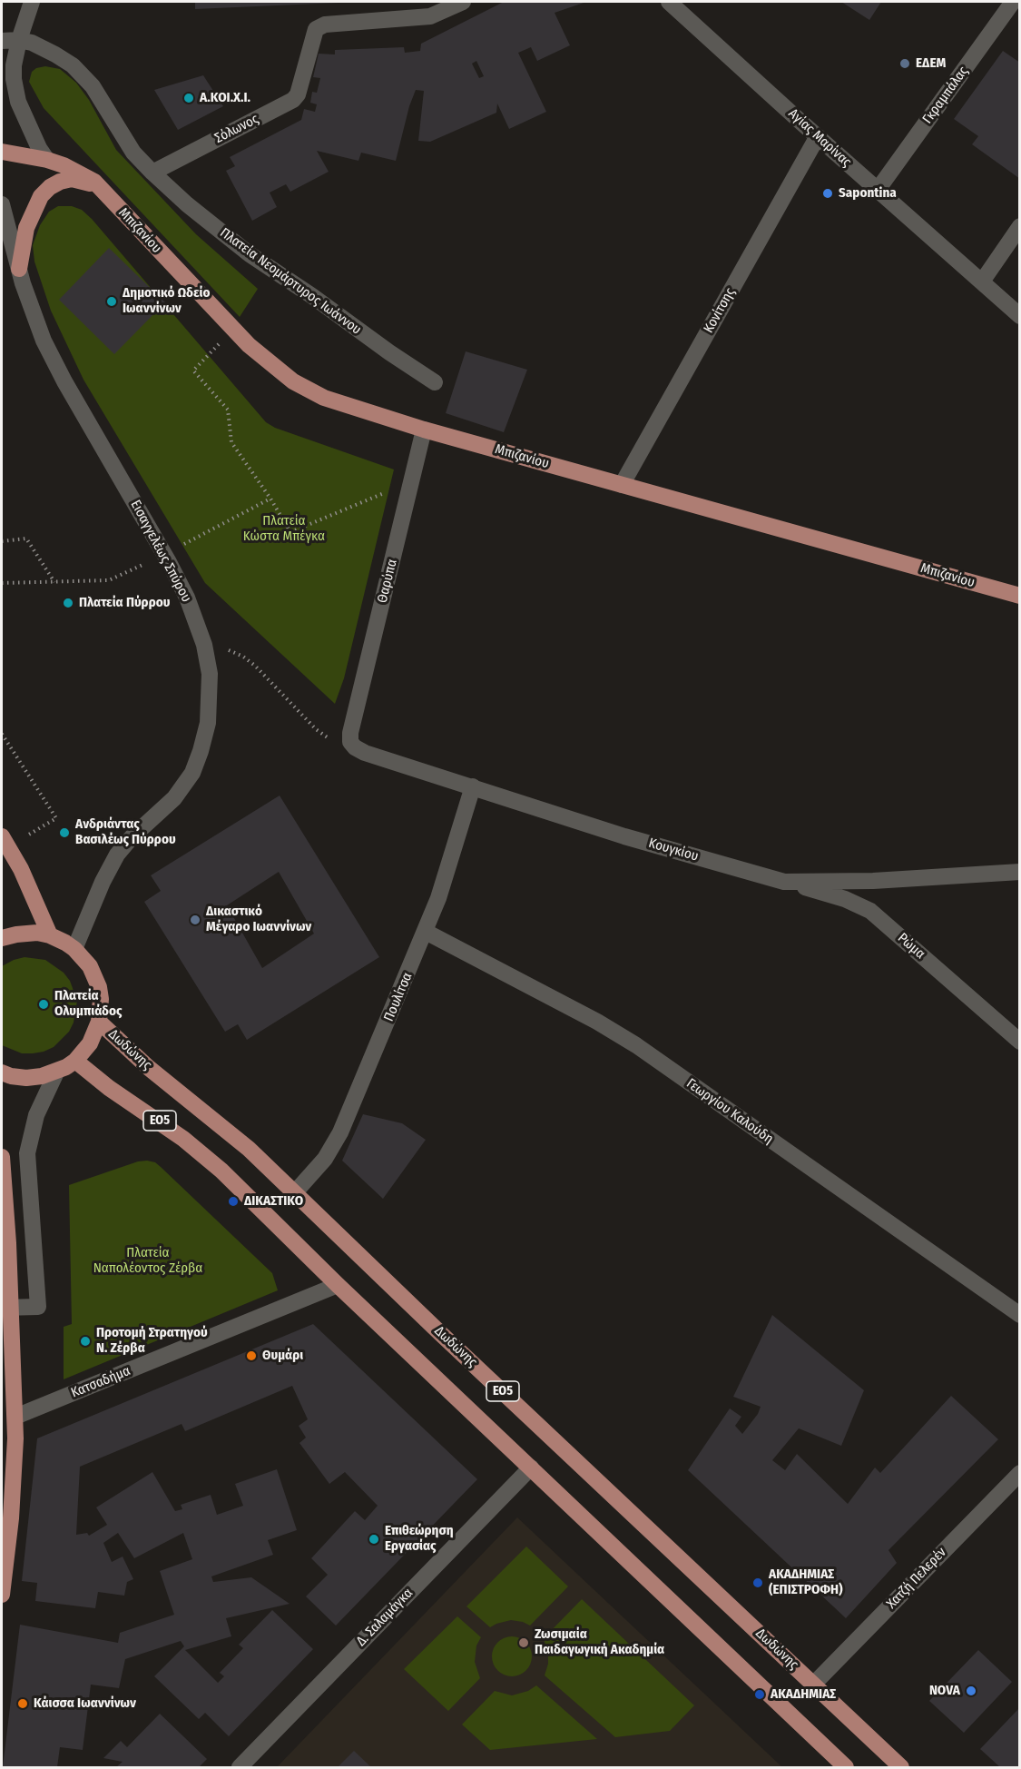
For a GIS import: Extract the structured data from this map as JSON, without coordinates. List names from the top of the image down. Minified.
{"streets":{"main road":["Μπιζανίου","Δωδώνης","ΕΟ5"],"street":["Γκραμπάλας","Σόλωνος","Αγίας Μαρίνας","Πλατεία Νεομάρτυρος Ιωάννου","Κονίτσης","Εισαγγελέως Σπύρου","Θαρύπα","Κουγκίου","Ρώμα","Πουλίτσα","Γεωργίου Καλούδη","Κατσαδήμα","Χατζή Πελερέν","Δ. Σαλαμάγκα"]},"crossings":[["Γκραμπάλας","Αγίας Μαρίνας"],["Σόλωνος","Πλατεία Νεομάρτυρος Ιωάννου"],["Αγίας Μαρίνας","Κονίτσης"],["Μπιζανίου","Κονίτσης"],["Μπιζανίου","Θαρύπα"],["Εισαγγελέως Σπύρου","Δωδώνης"],["Θαρύπα","Κουγκίου"],["Κουγκίου","Ρώμα"],["Κουγκίου","Πουλίτσα"],["Πουλίτσα","Δωδώνης"],["Πουλίτσα","Γεωργίου Καλούδη"],["Δωδώνης","ΕΟ5"],["Δωδώνης","Χατζή Πελερέν"],["ΕΟ5","Κατσαδήμα"],["ΕΟ5","Δ. Σαλαμάγκα"]],"parks":["Πλατεία Κώστα Μπέγκα","Πλατεία Ναπολέοντος Ζέρβα"],"places":["ΕΔΕΜ","Α.ΚΟΙ.Χ.Ι.","Sapontina","Δημοτικό Ωδείο Ιωαννίνων","Πλατεία Πύρρου","Ανδριάντας Βασιλέως Πύρρου","Δικαστικό Μέγαρο Ιωαννίνων","Πλατεία Ολυμπιάδος","ΔΙΚΑΣΤΙΚΟ","Προτομή Στρατηγού Ν. Ζέρβα","Θυμάρι","Επιθεώρηση Εργασίας","ΑΚΑΔΗΜΙΑΣ (ΕΠΙΣΤΡΟΦΗ)","Ζωσιμαία Παιδαγωγική Ακαδημία","NOVA","ΑΚΑΔΗΜΙΑΣ","Κάισσα Ιωαννίνων"]}
